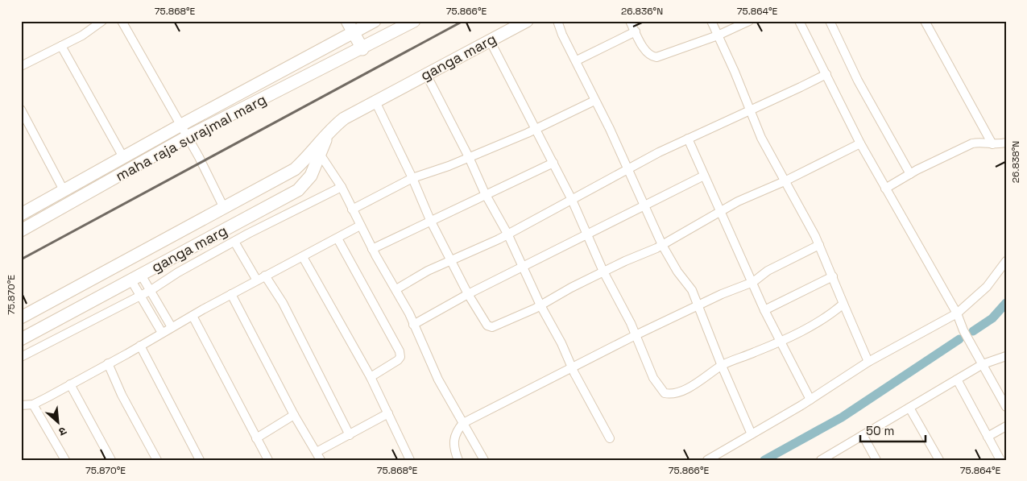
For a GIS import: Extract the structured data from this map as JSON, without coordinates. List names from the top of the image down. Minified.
{"streets":{"street":["ganga marg","maha raja surajmal marg"]},"scale_bar":"50 m","north":"bottom right","coordinates":["75.868°E","75.866°E","26.836°N","75.864°E","26.838°N","75.870°E"]}
